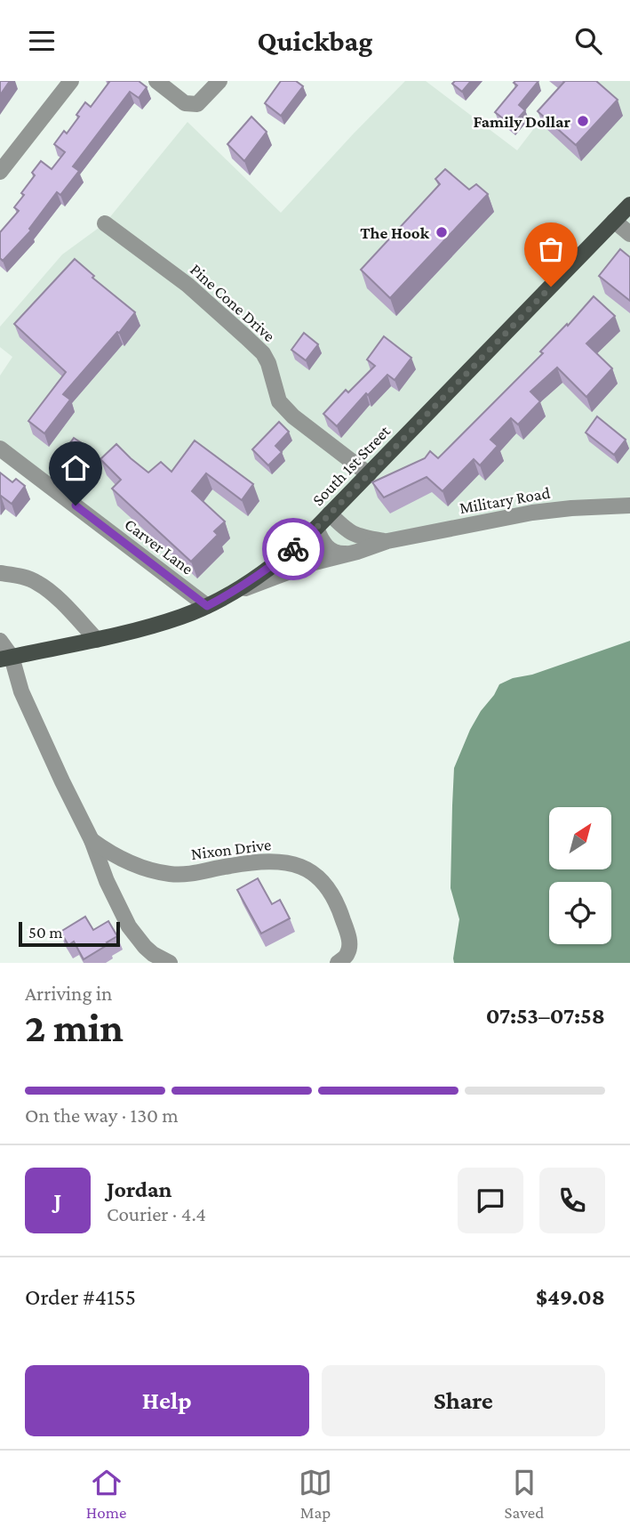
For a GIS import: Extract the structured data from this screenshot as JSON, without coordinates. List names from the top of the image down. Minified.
{"streets":{"main road":["South 1st Street"],"street":["Pine Cone Drive","Military Road","Carver Lane","Nixon Drive"]},"crossings":[["Pine Cone Drive","South 1st Street"],["South 1st Street","Military Road"],["South 1st Street","Carver Lane"]],"places":["Family Dollar","The Hook"],"scale_bar":"50 m","north":"top right","page":{"header":"Quickbag","scale":"50 m","heading":["2 min","Arriving in","07:53–07:58"],"panel":["Jordan","Courier · 4.4","Order #4155","$49.08"],"bar":"On the way · 130 m","round":"J","buttons":["Help","Share"],"tabs":["Home","Map","Saved"]}}
